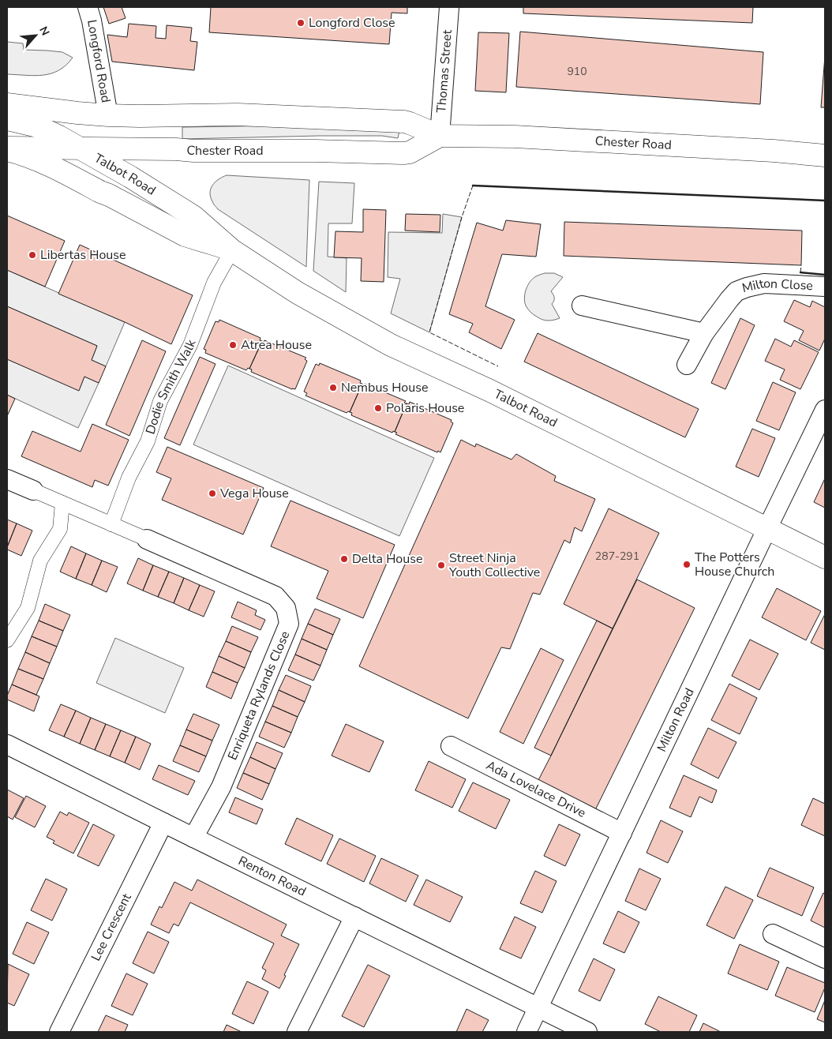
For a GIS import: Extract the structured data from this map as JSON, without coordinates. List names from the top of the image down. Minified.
{"streets":{"main road":["Chester Road","Talbot Road"],"street":["Longford Road","Thomas Street","Milton Close","Dodie Smith Walk","Enriqueta Rylands Close","Milton Road","Ada Lovelace Drive","Renton Road","Lee Crescent"]},"crossings":[["Longford Road","Chester Road"],["Thomas Street","Chester Road"],["Chester Road","Talbot Road"],["Talbot Road","Dodie Smith Walk"],["Talbot Road","Milton Road"],["Enriqueta Rylands Close","Renton Road"],["Milton Road","Ada Lovelace Drive"],["Milton Road","Renton Road"],["Renton Road","Lee Crescent"]],"places":["Longford Close","Libertas House","Atrea House","Nembus House","Polaris House","Vega House","Delta House","The Potters House Church","Street Ninja Youth Collective"],"house_numbers":["910","287-291"],"north":"top right"}
